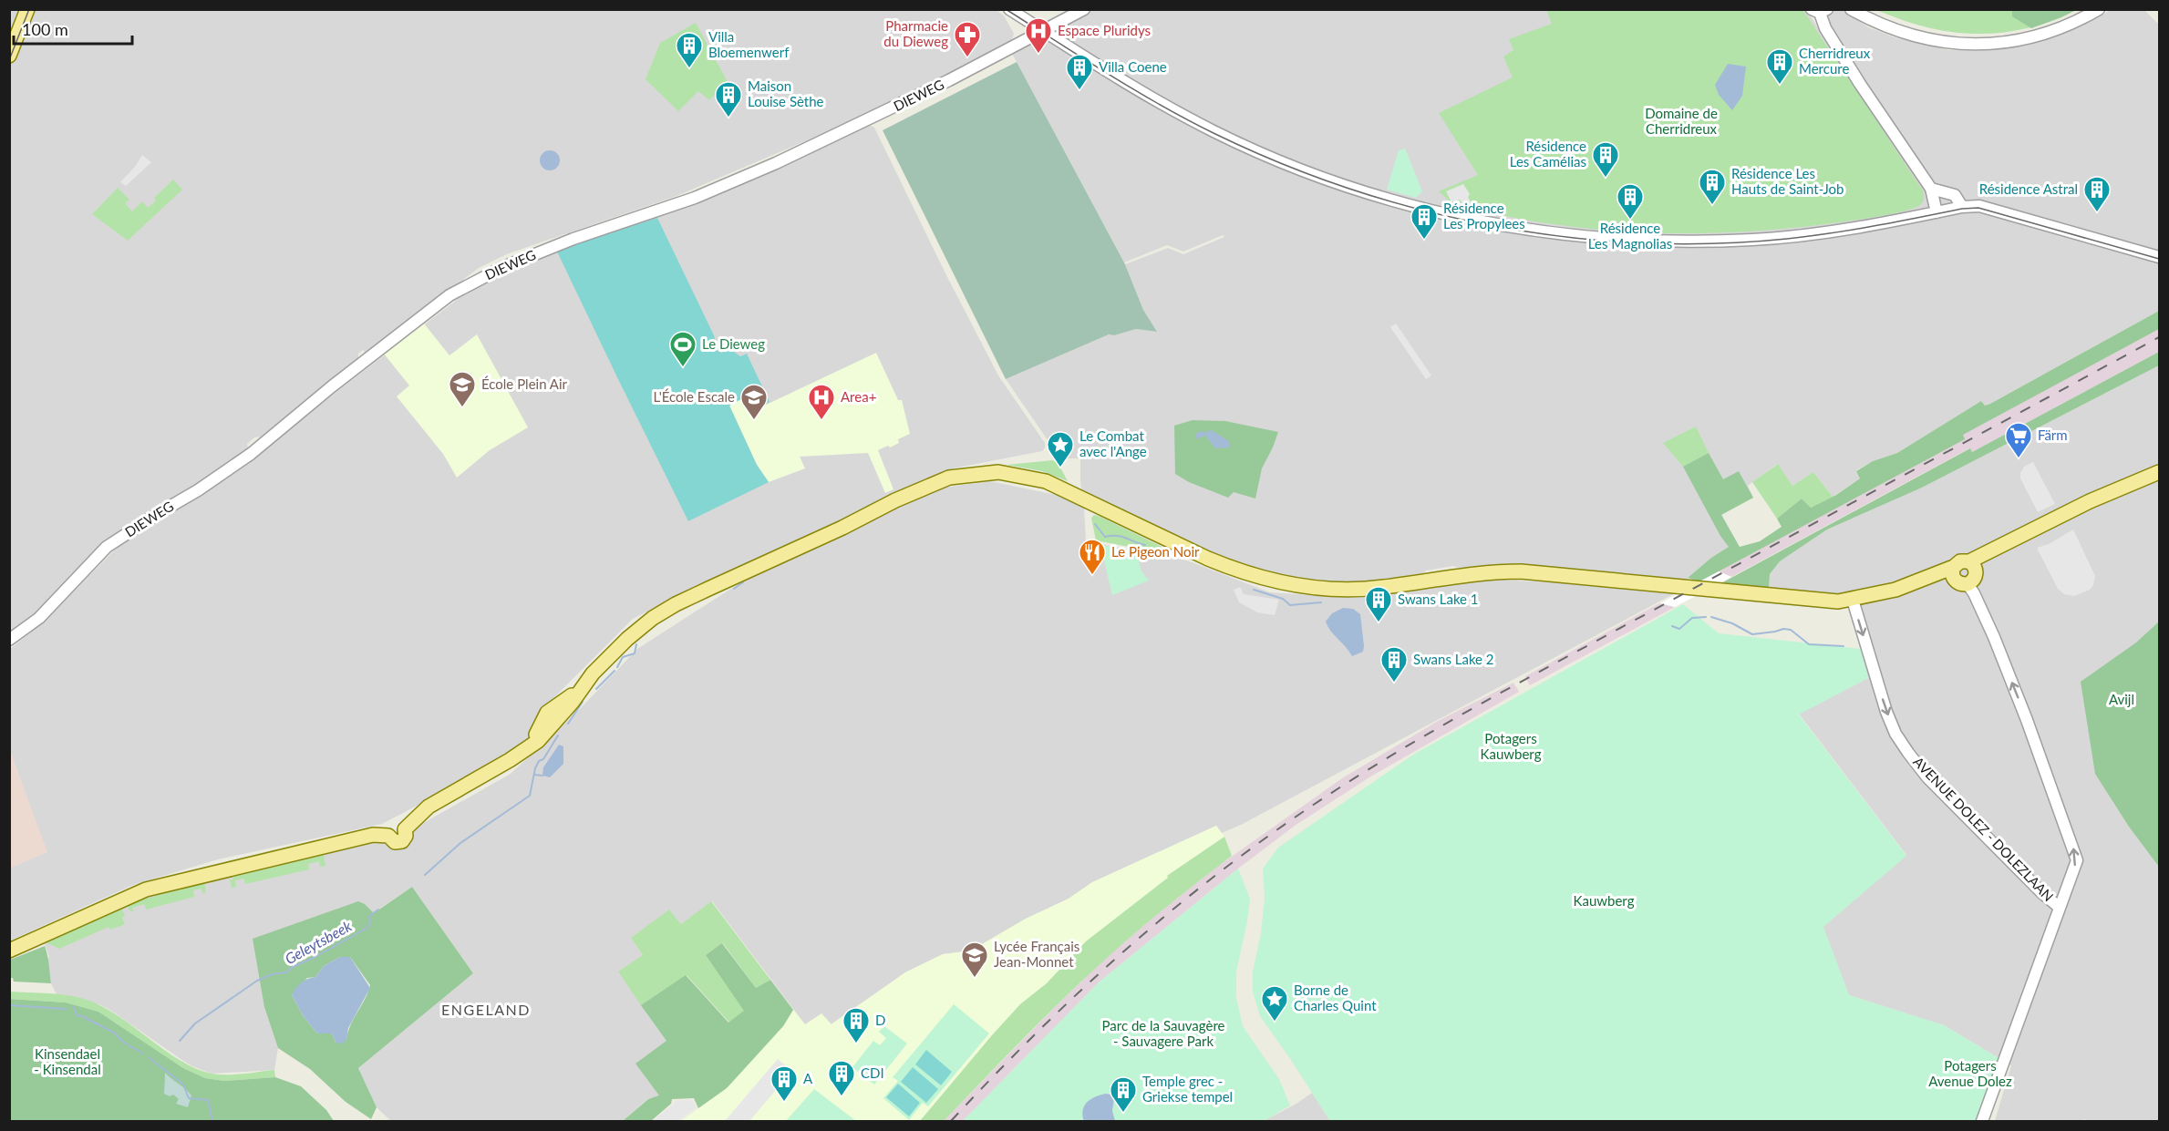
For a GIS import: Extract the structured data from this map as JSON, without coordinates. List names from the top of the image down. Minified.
{"streets":{"street":["DIEWEG","AVENUE DOLEZ - DOLEZLAAN"]},"districts":["ENGELAND"],"water":["Geleytsbeek"],"parks":["Domaine de Cherridreux","Avijl","Potagers Kauwberg","Kauwberg","Parc de la Sauvagère - Sauvagere Park","Kinsendael - Kinsendal","Potagers Avenue Dolez"],"places":{"hospital":["Espace Pluridys","Area+"],"pharmacy":["Pharmacie du Dieweg"],"building":["Villa Bloemenwerf","Cherridreux Mercure","Villa Coene","Maison Louise Sèthe","Résidence Les Camélias","Résidence Les Hauts de Saint-Job","Résidence Astral","Résidence Les Magnolias","Résidence Les Propylees","Swans Lake 1","Swans Lake 2","D","CDI","A","Temple grec - Griekse tempel"],"sports":["Le Dieweg"],"school or university":["École Plein Air","L'École Escale","Lycée Français Jean-Monnet"],"supermarket":["Färm"],"place":["Le Combat avec l'Ange","Borne de Charles Quint"],"restaurant":["Le Pigeon Noir"]},"scale_bar":"100 m"}
